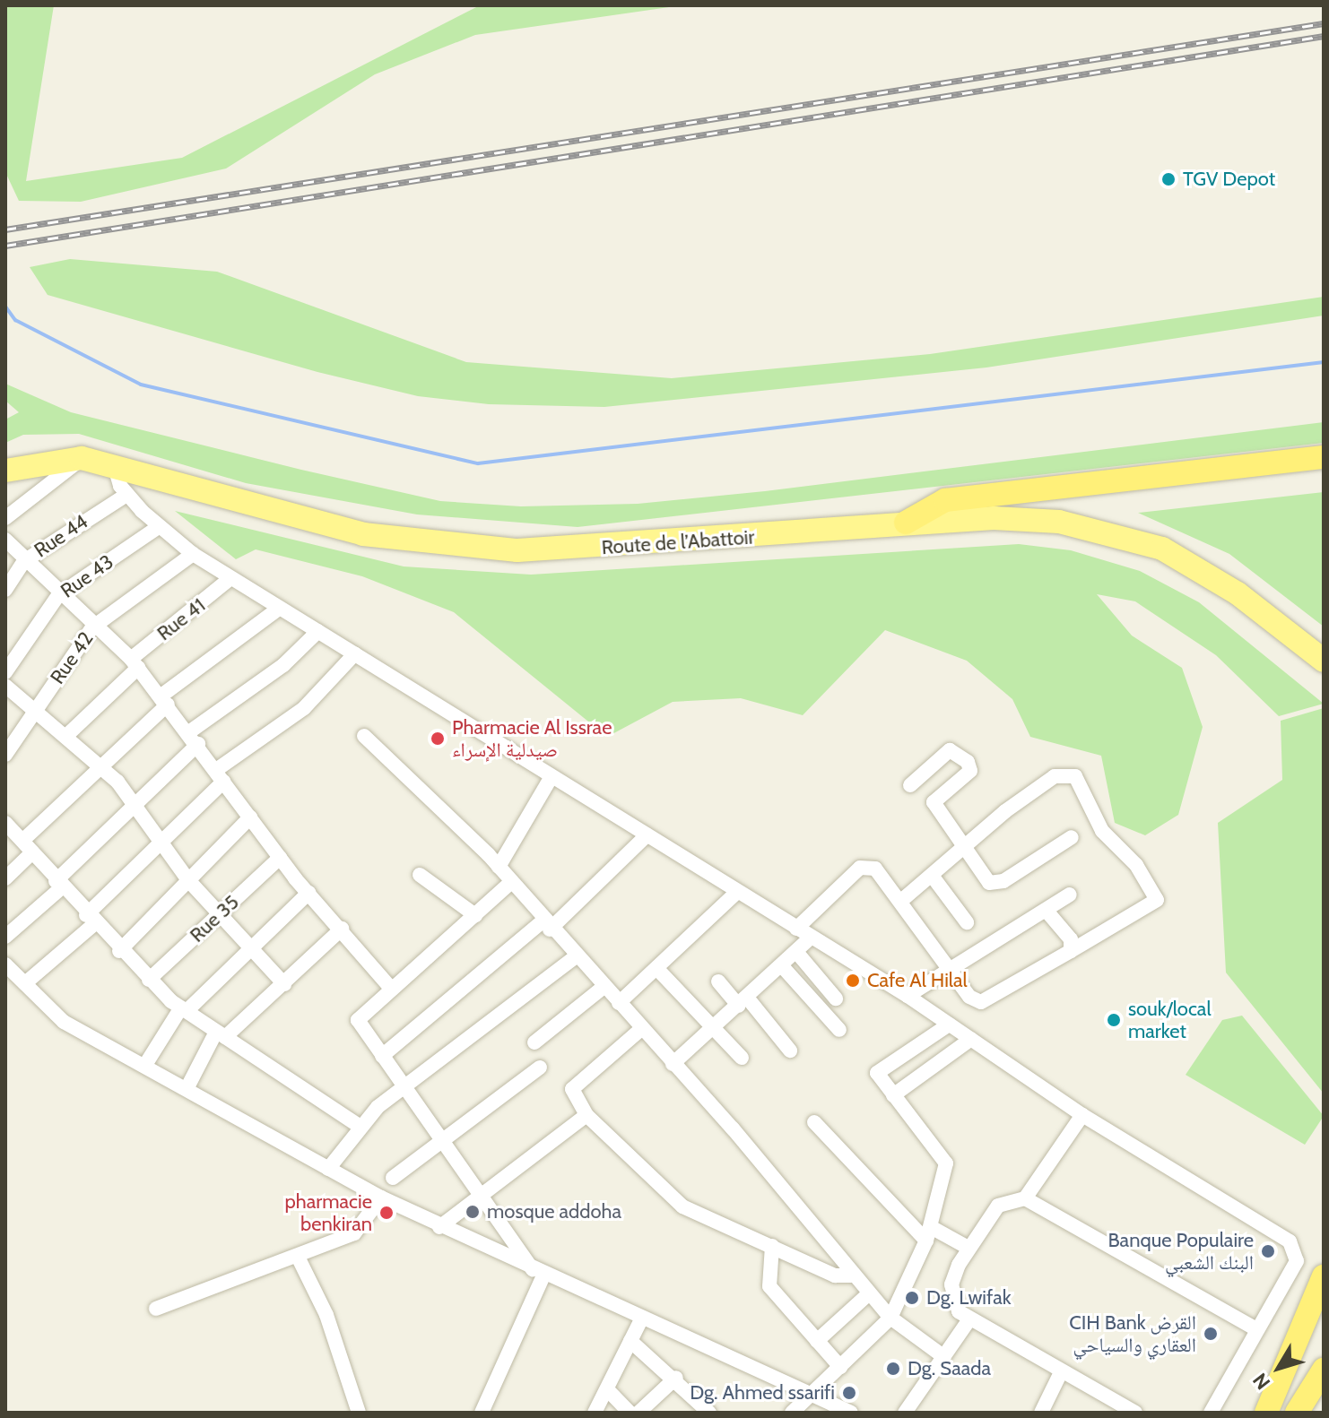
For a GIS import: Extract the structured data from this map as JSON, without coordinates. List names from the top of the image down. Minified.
{"streets":{"main road":["Route de l’Abattoir"],"street":["Rue 44","Rue 43","Rue 41","Rue 42","Rue 35"]},"places":["TGV Depot","Pharmacie Al Issrae صيدلية الإسراء","Cafe Al Hilal","souk/local market","mosque addoha","pharmacie benkiran","Banque Populaire البنك الشعبي","Dg. Lwifak","CIH Bank القرض العقاري والسياحي","Dg. Saada","Dg. Ahmed ssarifi"],"north":"bottom left"}
